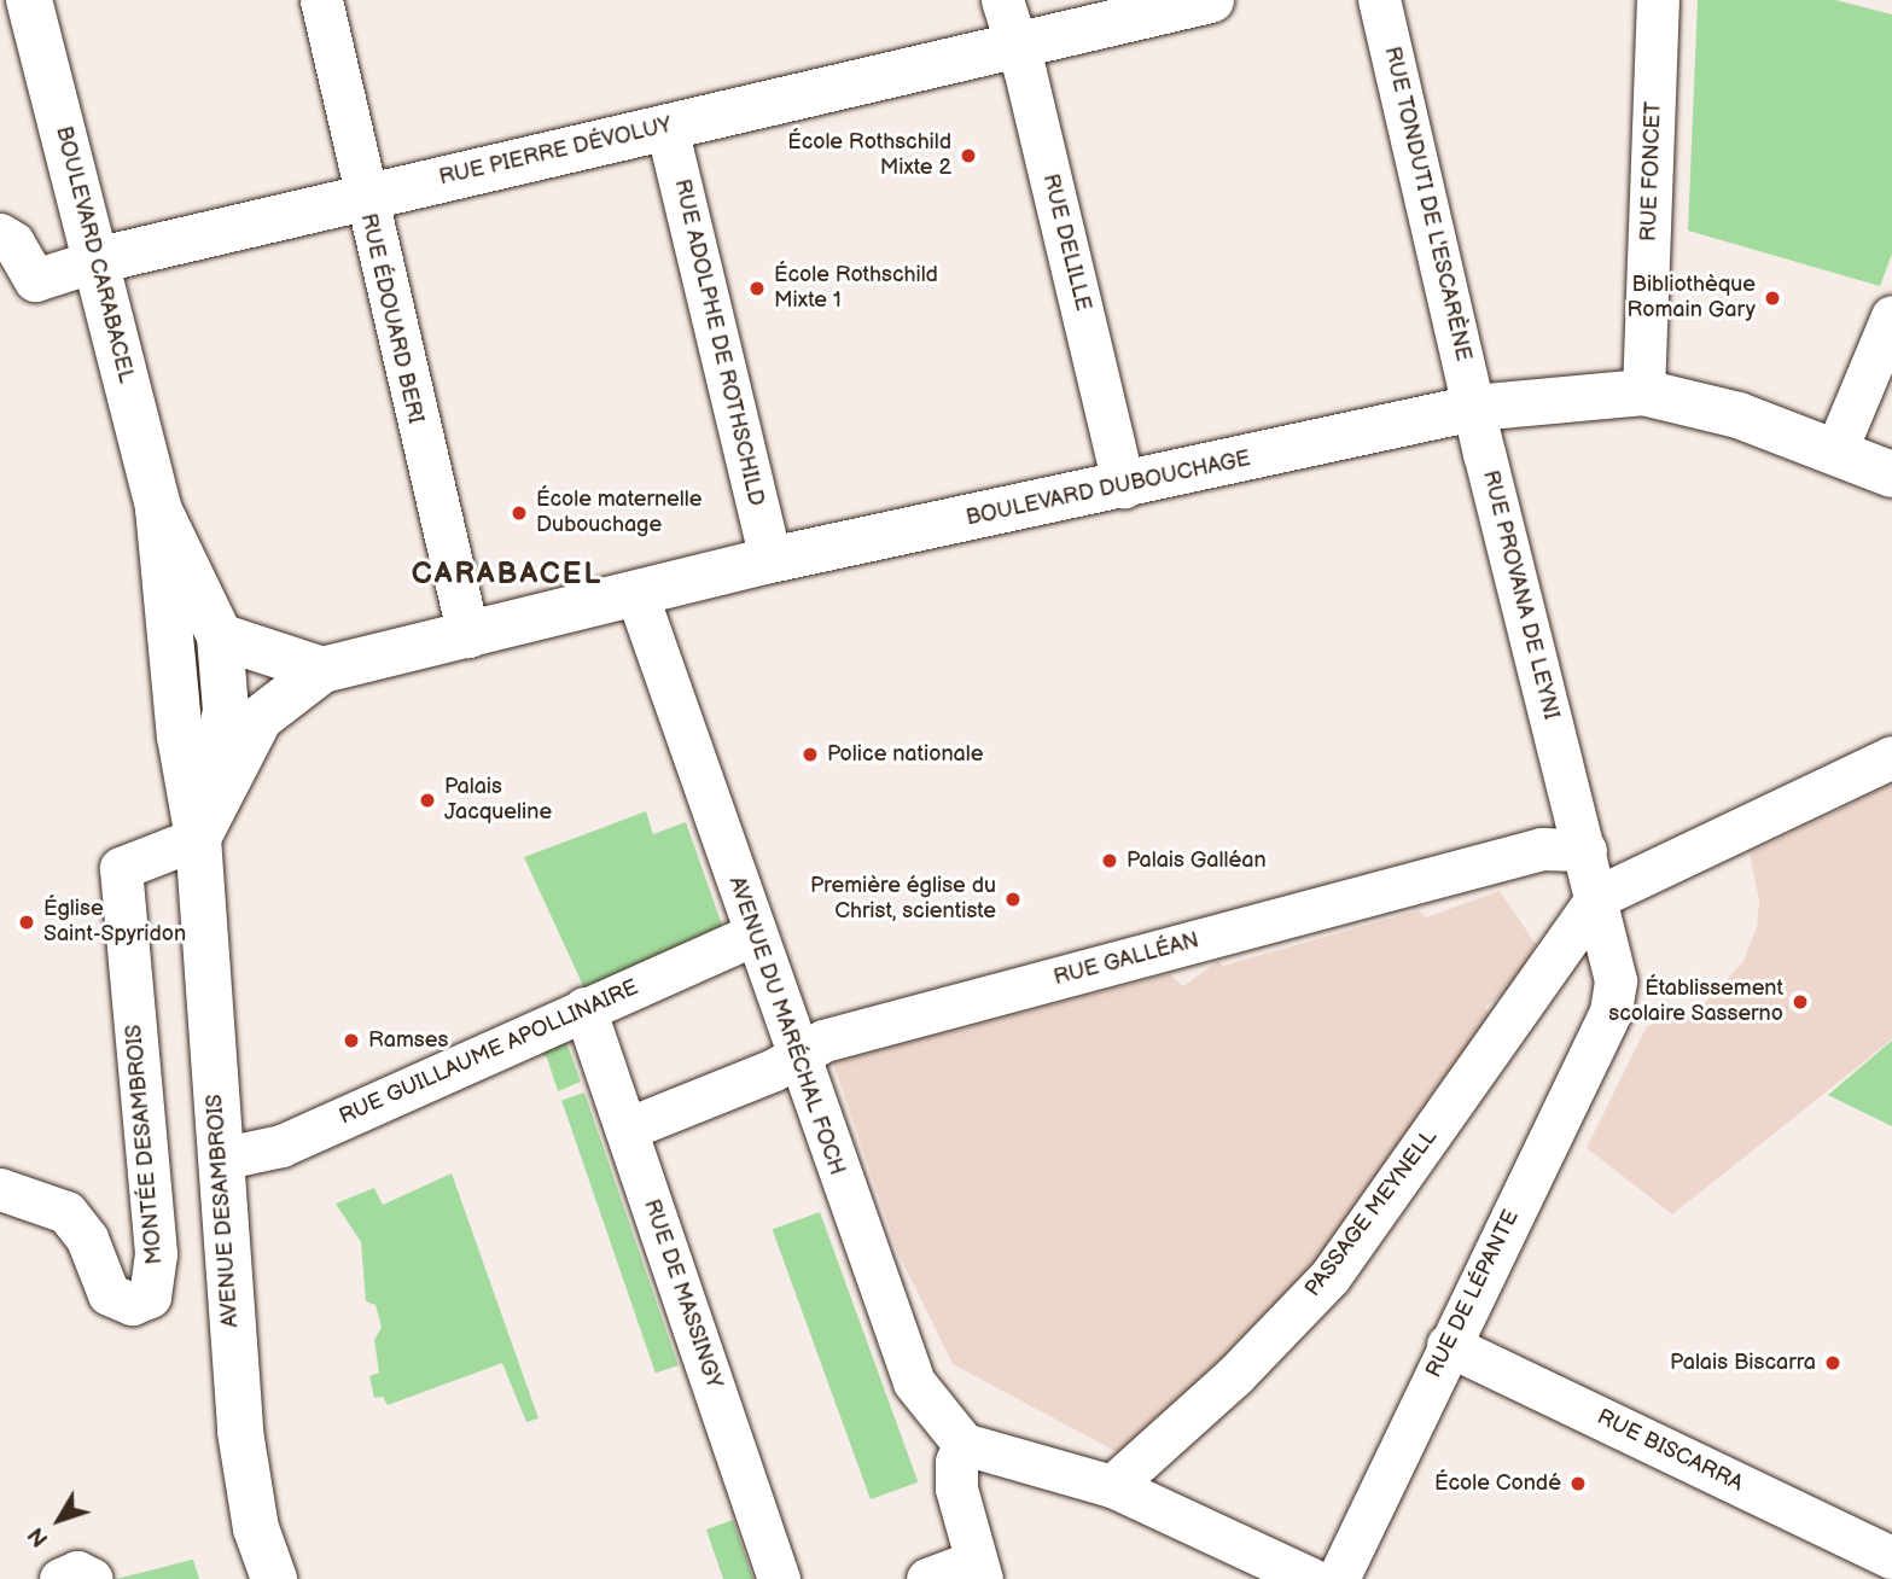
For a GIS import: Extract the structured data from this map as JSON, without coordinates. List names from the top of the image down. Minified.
{"streets":{"main road":["RUE PIERRE DÉVOLUY","BOULEVARD CARABACEL","BOULEVARD DUBOUCHAGE","AVENUE DESAMBROIS"],"street":["RUE FONCET","RUE TONDUTI DE L'ESCARÈNE","RUE DELILLE","RUE ÉDOUARD BERI","RUE ADOLPHE DE ROTHSCHILD","RUE PROVANA DE LEYNI","RUE GALLÉAN","AVENUE DU MARÉCHAL FOCH","RUE GUILLAUME APOLLINAIRE","MONTÉE DESAMBROIS","PASSAGE MEYNELL","RUE DE MASSINGY","RUE DE LÉPANTE","RUE BISCARRA"]},"crossings":[["RUE PIERRE DÉVOLUY","RUE DELILLE"],["RUE PIERRE DÉVOLUY","BOULEVARD CARABACEL"],["RUE PIERRE DÉVOLUY","RUE ÉDOUARD BERI"],["RUE PIERRE DÉVOLUY","RUE ADOLPHE DE ROTHSCHILD"],["RUE FONCET","BOULEVARD DUBOUCHAGE"],["RUE TONDUTI DE L'ESCARÈNE","BOULEVARD DUBOUCHAGE"],["RUE TONDUTI DE L'ESCARÈNE","RUE PROVANA DE LEYNI"],["RUE DELILLE","BOULEVARD DUBOUCHAGE"],["BOULEVARD CARABACEL","BOULEVARD DUBOUCHAGE"],["BOULEVARD CARABACEL","MONTÉE DESAMBROIS"],["BOULEVARD CARABACEL","AVENUE DESAMBROIS"],["RUE ÉDOUARD BERI","BOULEVARD DUBOUCHAGE"],["RUE ADOLPHE DE ROTHSCHILD","BOULEVARD DUBOUCHAGE"],["BOULEVARD DUBOUCHAGE","RUE PROVANA DE LEYNI"],["BOULEVARD DUBOUCHAGE","AVENUE DU MARÉCHAL FOCH"],["BOULEVARD DUBOUCHAGE","MONTÉE DESAMBROIS"],["BOULEVARD DUBOUCHAGE","AVENUE DESAMBROIS"],["RUE PROVANA DE LEYNI","RUE GALLÉAN"],["RUE PROVANA DE LEYNI","PASSAGE MEYNELL"],["RUE PROVANA DE LEYNI","RUE DE LÉPANTE"],["RUE GALLÉAN","AVENUE DU MARÉCHAL FOCH"],["RUE GALLÉAN","RUE DE MASSINGY"],["AVENUE DU MARÉCHAL FOCH","RUE GUILLAUME APOLLINAIRE"],["RUE GUILLAUME APOLLINAIRE","AVENUE DESAMBROIS"],["RUE GUILLAUME APOLLINAIRE","RUE DE MASSINGY"],["MONTÉE DESAMBROIS","AVENUE DESAMBROIS"],["RUE DE LÉPANTE","RUE BISCARRA"]],"districts":["CARABACEL"],"places":["École Rothschild Mixte 2","École Rothschild Mixte 1","Bibliothèque Romain Gary","École maternelle Dubouchage","Police nationale","Palais Jacqueline","Palais Galléan","Première église du Christ, scientiste","Église Saint-Spyridon","Établissement scolaire Sasserno","Ramses","Palais Biscarra","École Condé"],"north":"bottom left"}
